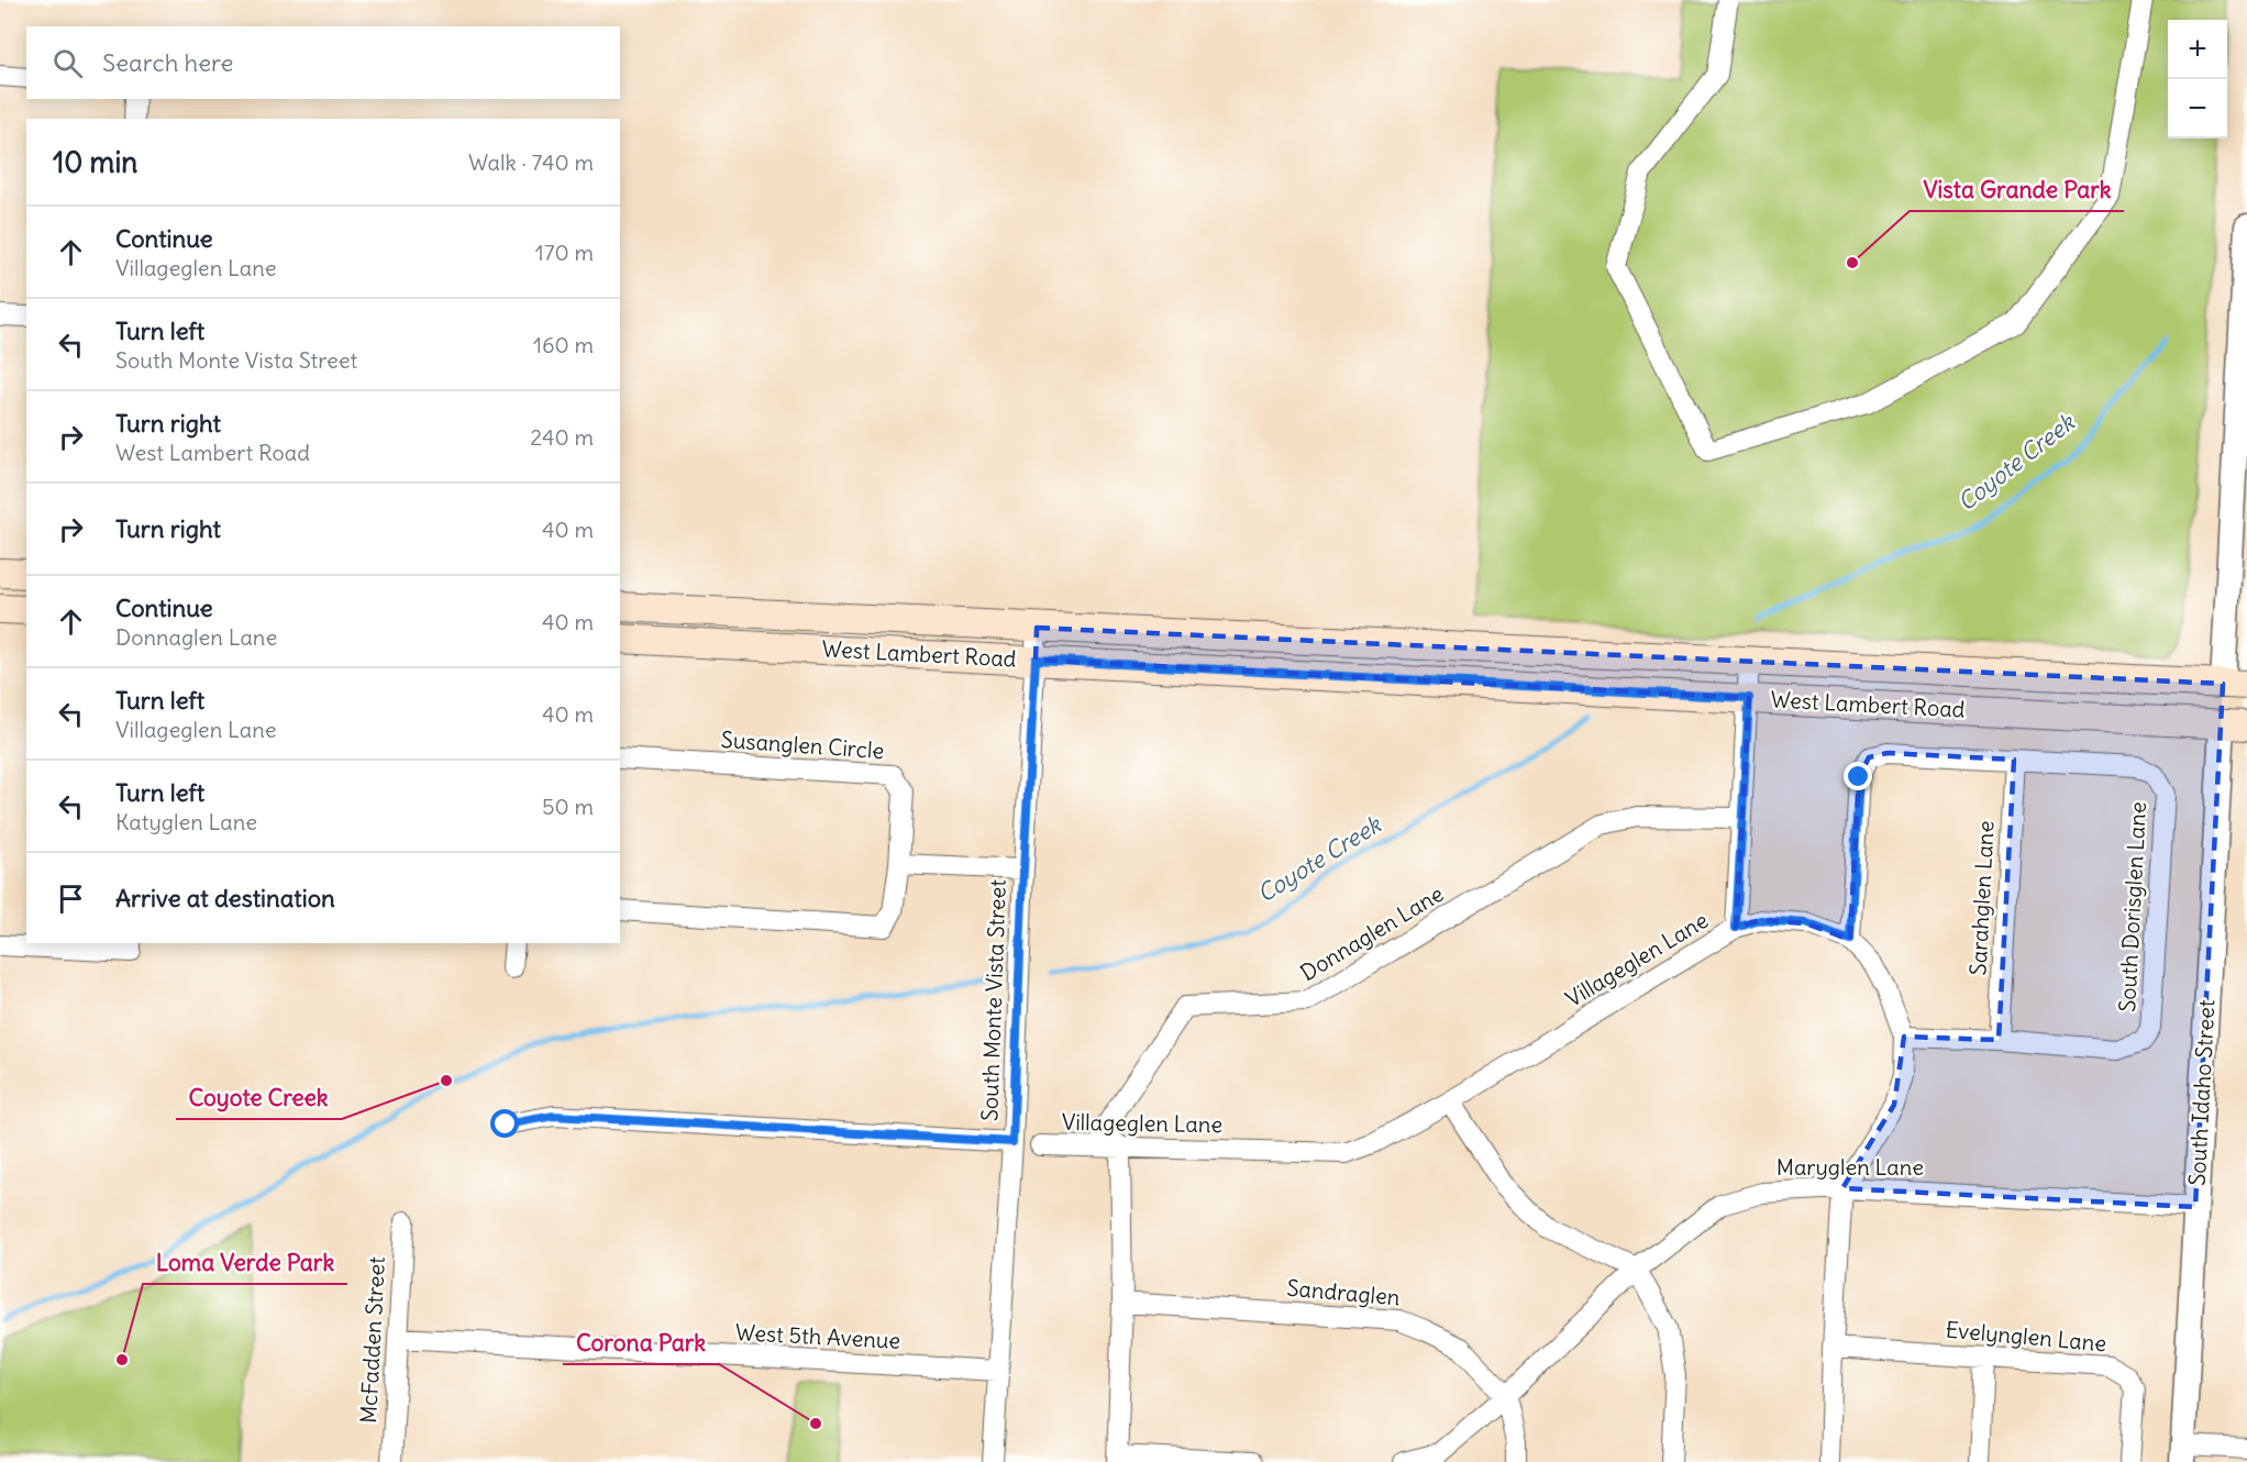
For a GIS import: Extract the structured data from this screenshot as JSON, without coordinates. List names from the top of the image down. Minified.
{"streets":{"main road":["West Lambert Road"],"street":["Susanglen Circle","Sarahglen Lane","South Dorisglen Lane","Donnaglen Lane","Villageglen Lane","South Monte Vista Street","South Idaho Street","Maryglen Lane","Sandraglen","West 5th Avenue","Evelynglen Lane","McFadden Street"]},"crossings":[["West Lambert Road","South Monte Vista Street"],["West Lambert Road","South Idaho Street"],["Sarahglen Lane","South Dorisglen Lane"],["Donnaglen Lane","Villageglen Lane"],["Villageglen Lane","Maryglen Lane"],["Villageglen Lane","Evelynglen Lane"],["South Monte Vista Street","West 5th Avenue"],["South Idaho Street","Maryglen Lane"],["Maryglen Lane","Sandraglen"],["West 5th Avenue","McFadden Street"]],"water":["Coyote Creek"],"places":["Vista Grande Park","Coyote Creek","Loma Verde Park","Corona Park"],"page":{"map_buttons":["+","−"],"search":"Search here","heading":["10 min","Walk · 740 m"],"list":[["Continue","Villageglen Lane","170 m"],["Turn left","South Monte Vista Street","160 m"],["Turn right","West Lambert Road","240 m"],["Turn right","40 m"],["Continue","Donnaglen Lane","40 m"],["Turn left","Villageglen Lane","40 m"],["Turn left","Katyglen Lane","50 m"],"Arrive at destination"]}}
